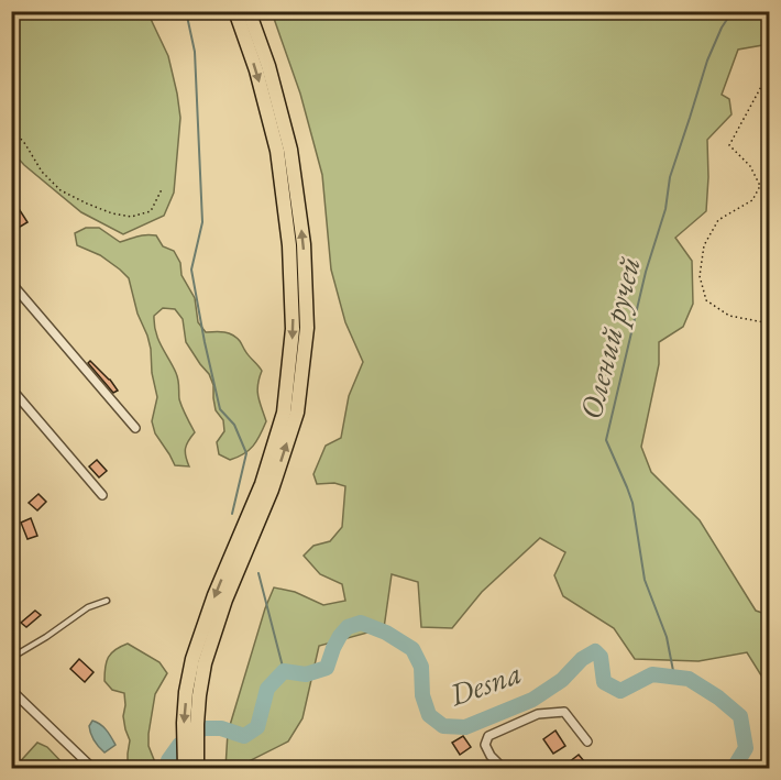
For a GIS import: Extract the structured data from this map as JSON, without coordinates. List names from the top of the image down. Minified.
{"water":["Олений ручей","Desna"]}
